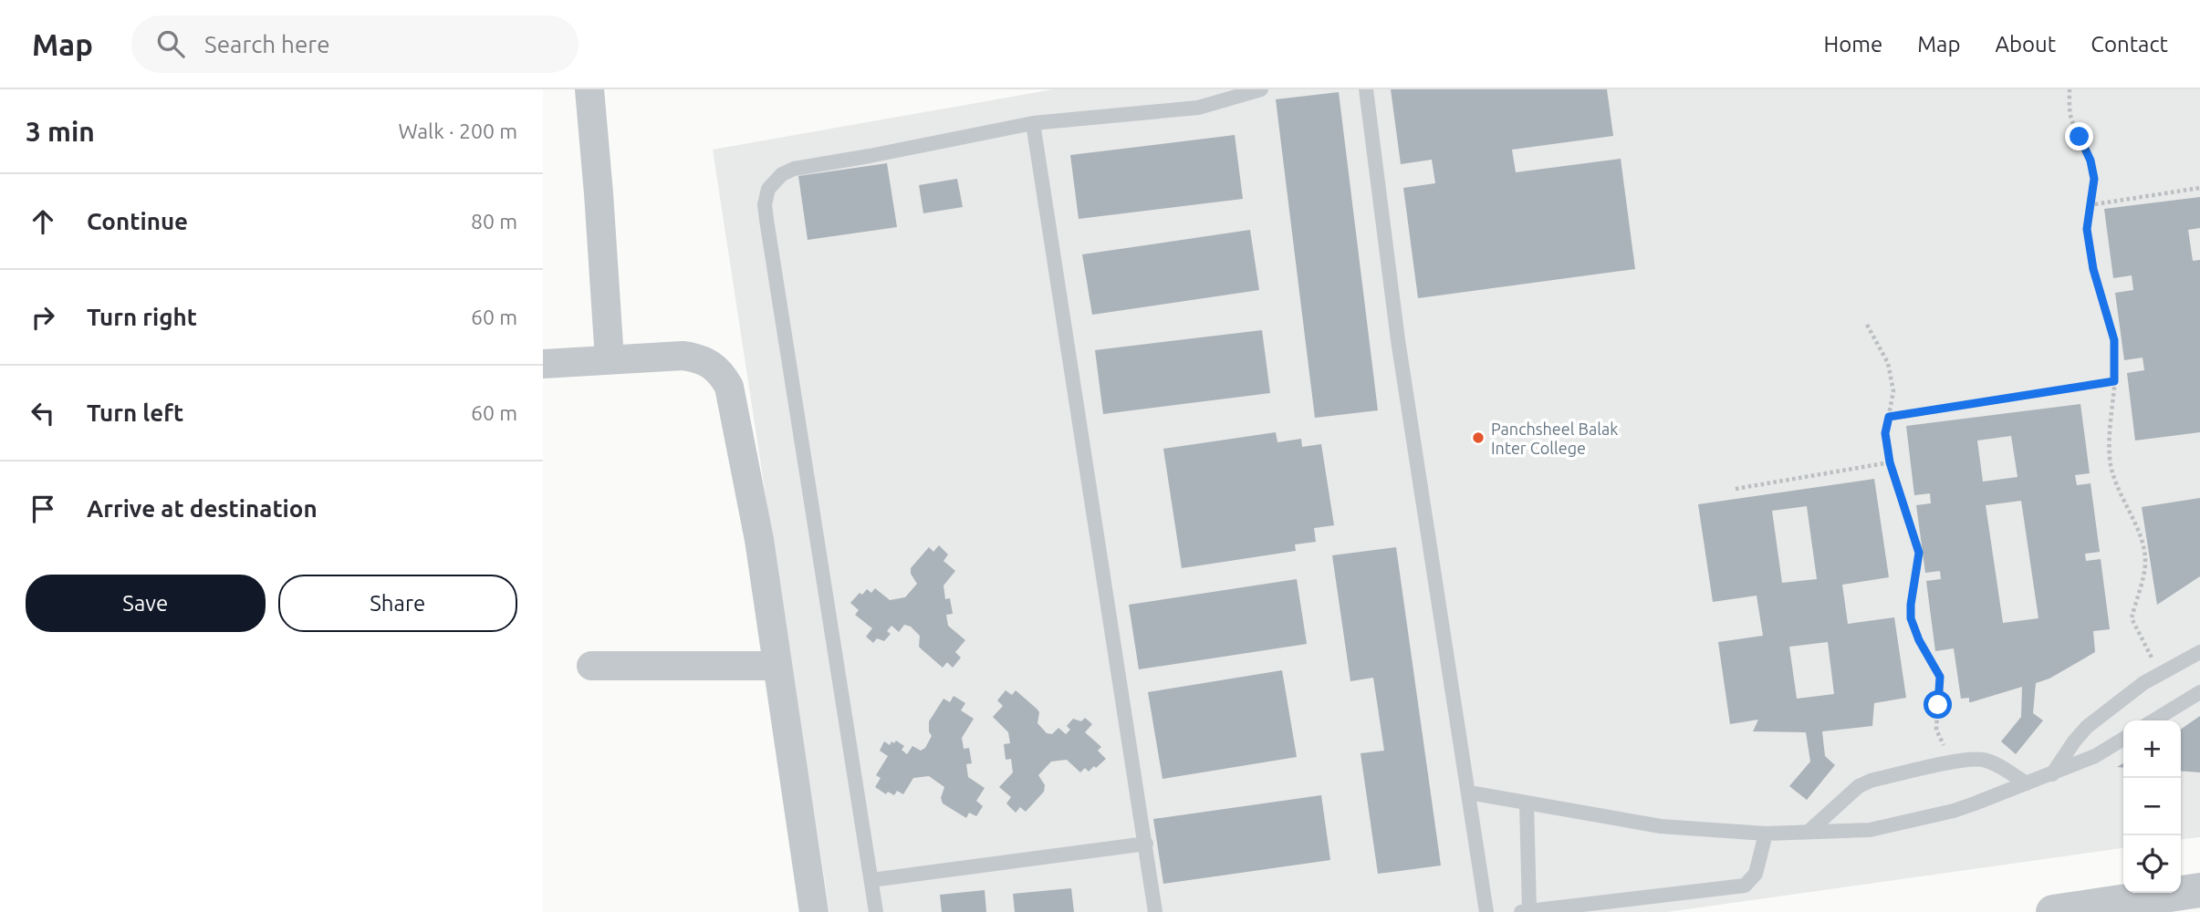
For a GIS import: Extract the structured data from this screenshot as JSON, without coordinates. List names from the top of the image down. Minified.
{"places":["Panchsheel Balak Inter College"],"page":{"header":"Map","search":"Search here","nav":["Home","Map","About","Contact"],"heading":["3 min","Walk · 200 m"],"list":[["Continue","80 m"],["Turn right","60 m"],["Turn left","60 m"],"Arrive at destination"],"buttons":["Save","Share"],"map_buttons":["+","−"]}}
